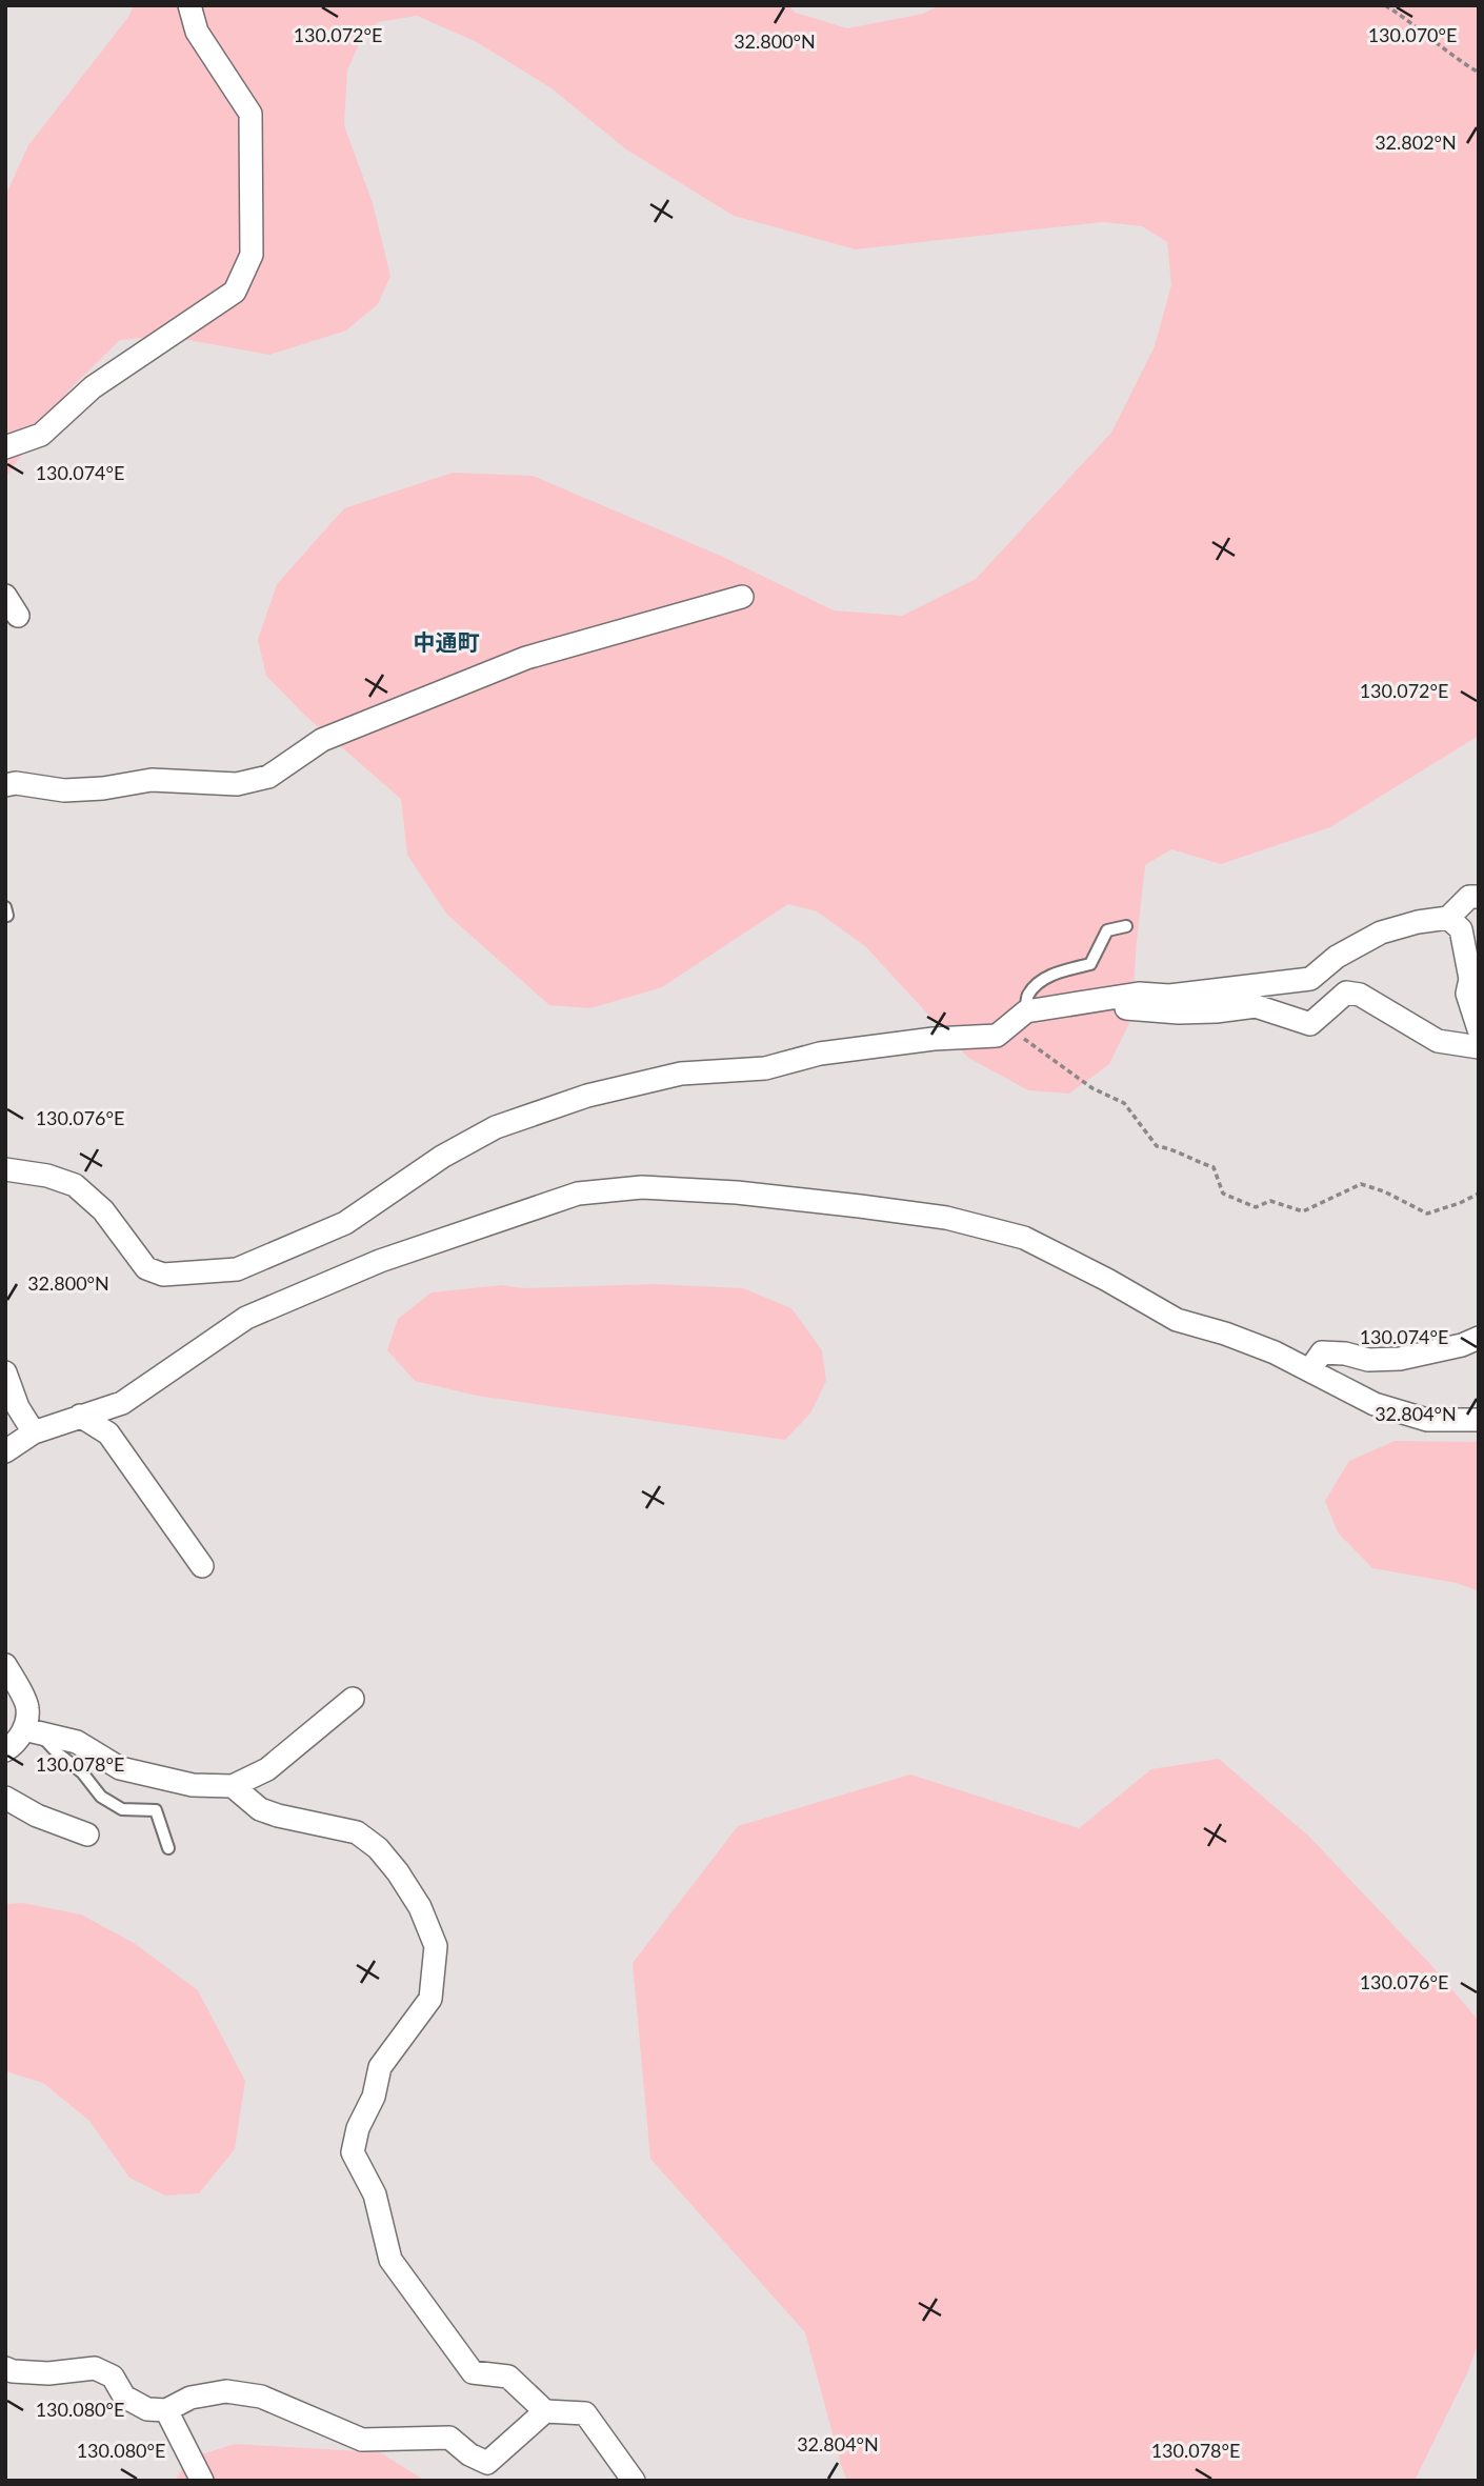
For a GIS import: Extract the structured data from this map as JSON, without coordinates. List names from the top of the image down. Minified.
{"districts":["中通町"],"coordinates":["130.072°E","130.070°E","32.800°N","32.802°N","130.074°E","130.076°E","32.804°N","130.078°E","130.080°E"]}
